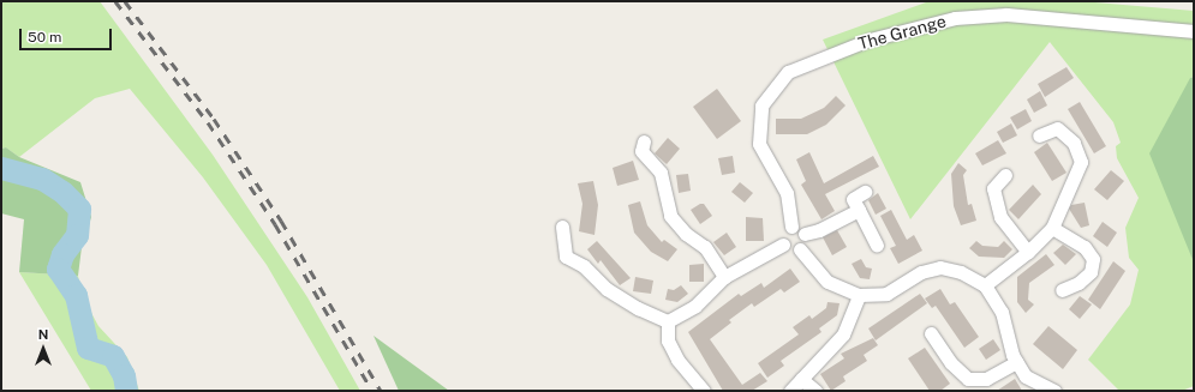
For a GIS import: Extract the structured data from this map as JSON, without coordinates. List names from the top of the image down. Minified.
{"streets":{"street":["The Grange"]},"scale_bar":"50 m","north":"top"}
